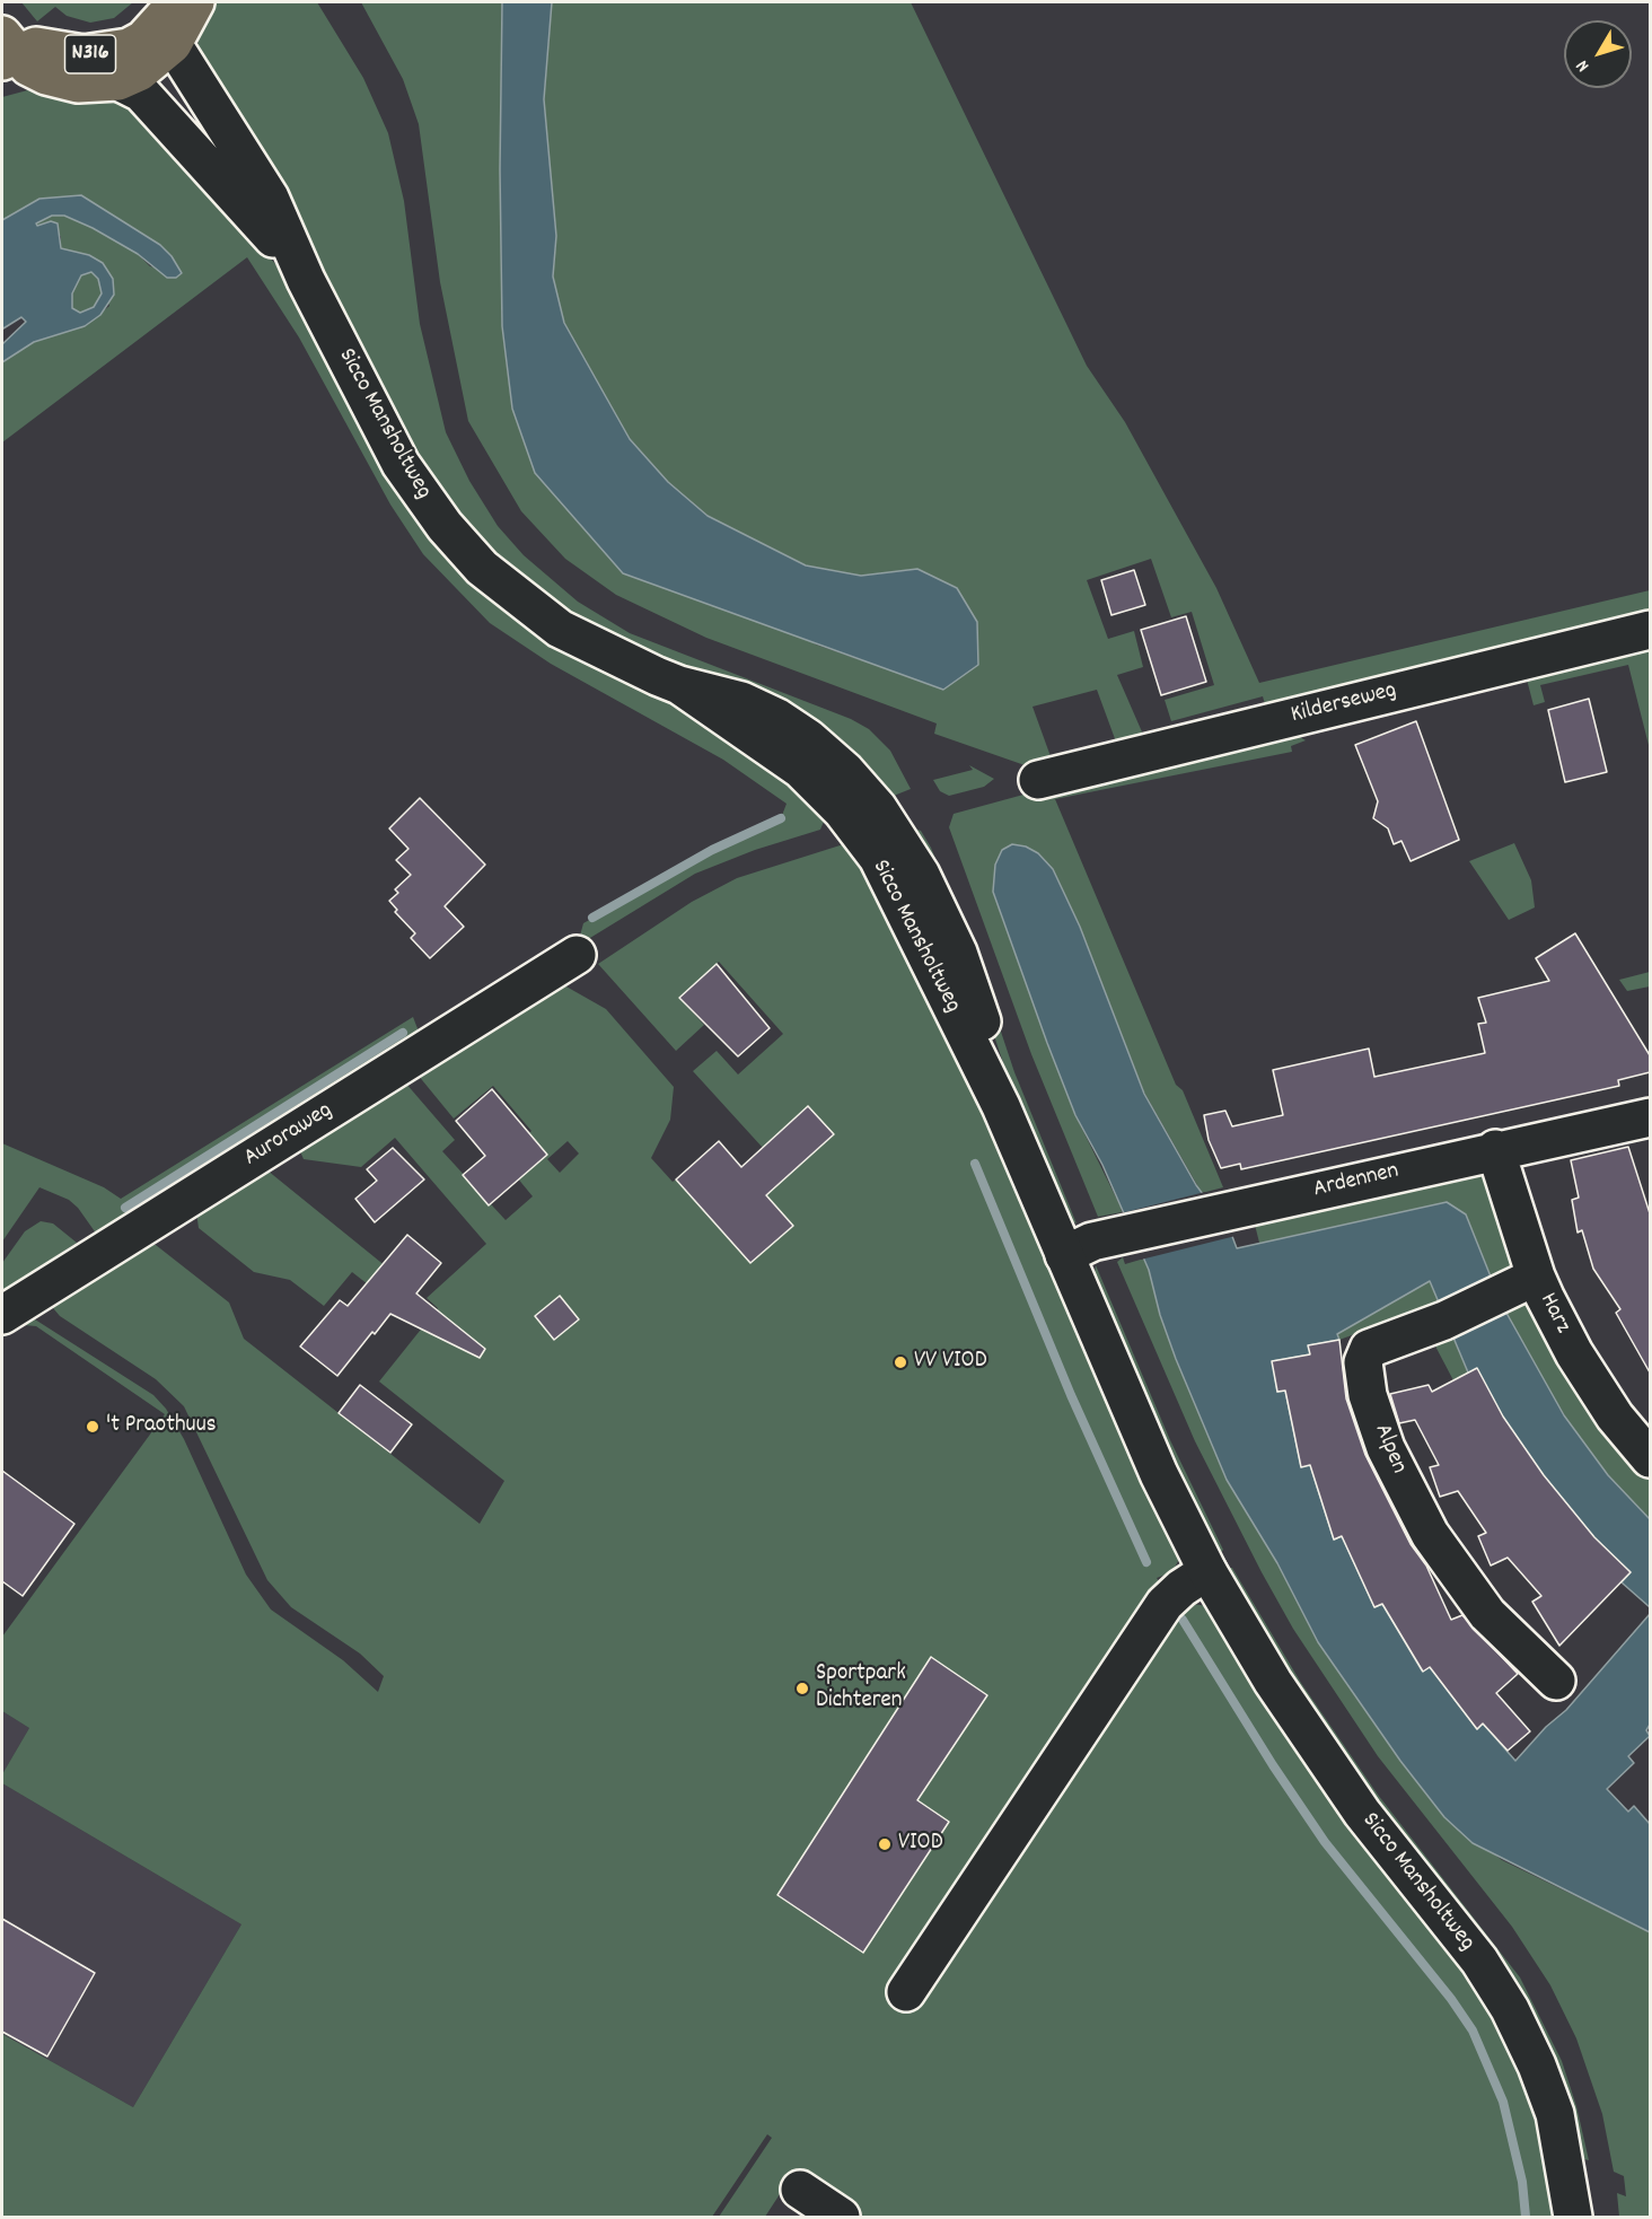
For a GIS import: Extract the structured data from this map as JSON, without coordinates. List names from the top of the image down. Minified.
{"streets":{"main road":["N316"],"street":["Sicco Mansholtweg","Kilderseweg","Auroraweg","Ardennen","Harz","Alpen"]},"crossings":[["N316","Sicco Mansholtweg"],["Sicco Mansholtweg","Ardennen"],["Ardennen","Harz"],["Harz","Alpen"]],"places":["VV VIOD","'t Praothuus","Sportpark Dichteren","VIOD"],"north":"bottom left"}
